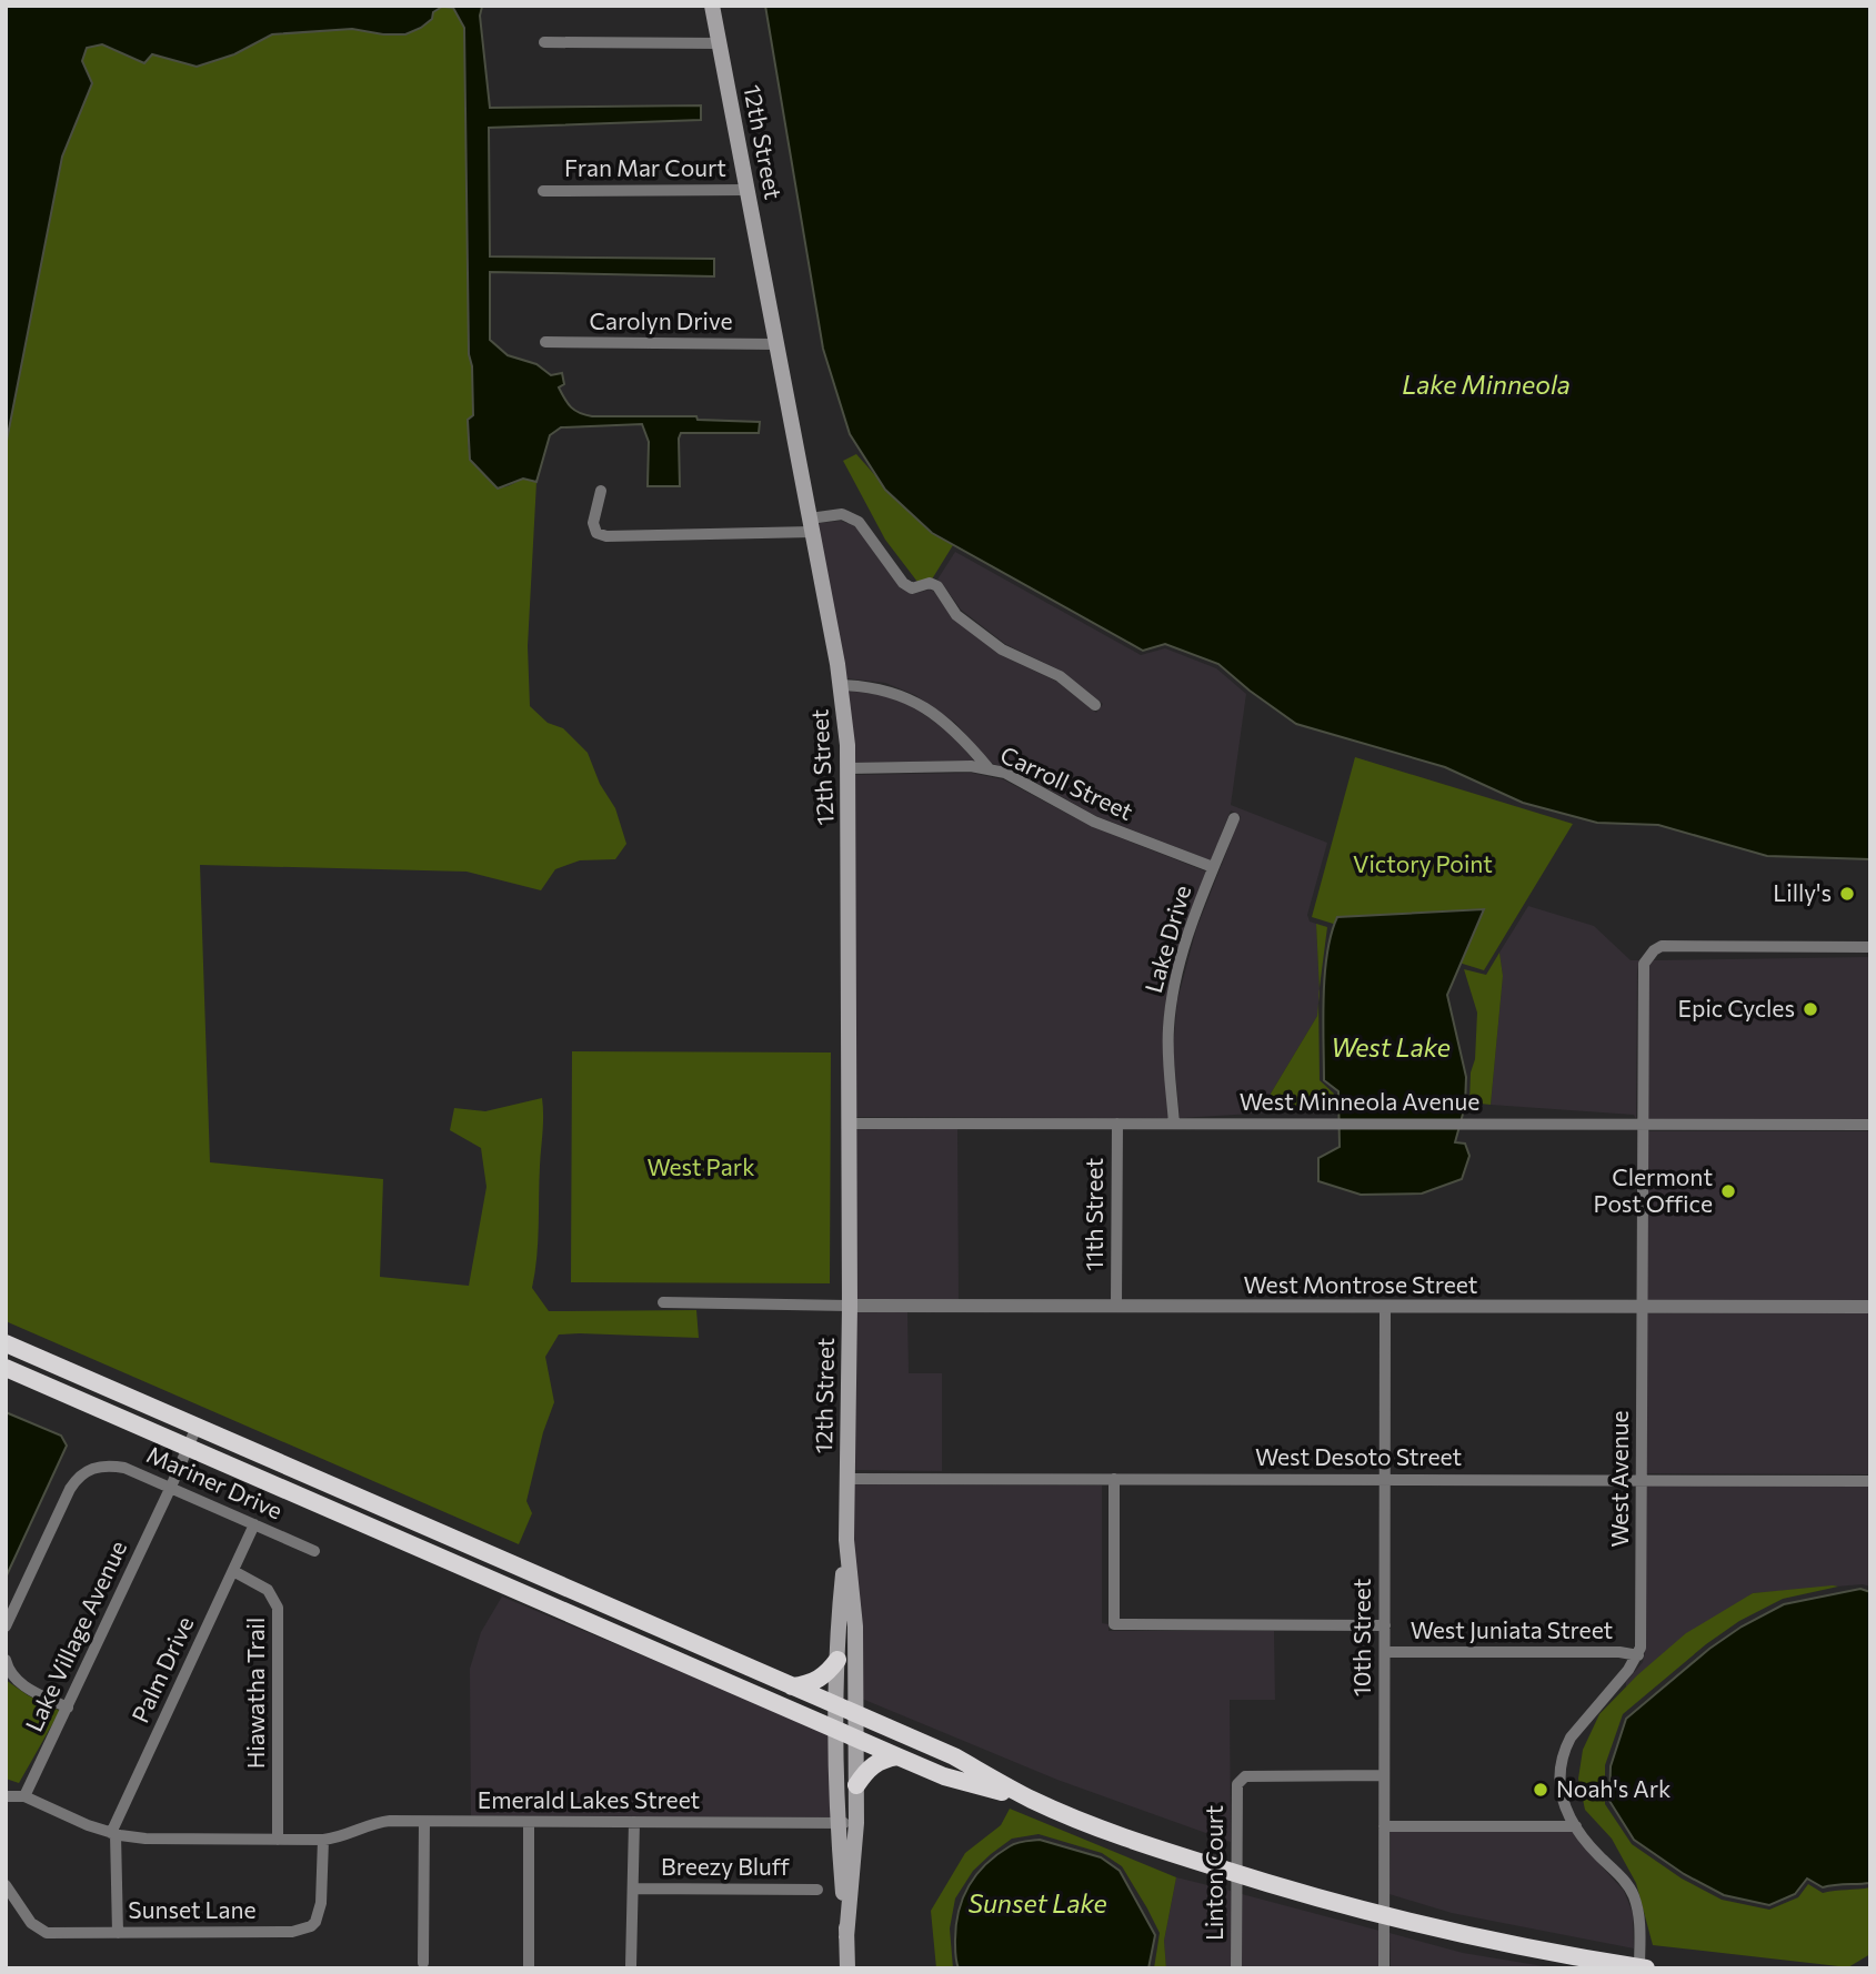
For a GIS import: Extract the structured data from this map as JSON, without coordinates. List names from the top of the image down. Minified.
{"streets":{"main road":["12th Street"],"street":["Fran Mar Court","Carolyn Drive","Carroll Street","Lake Drive","West Minneola Avenue","11th Street","West Montrose Street","West Desoto Street","West Avenue","Mariner Drive","West Juniata Street","Lake Village Avenue","10th Street","Palm Drive","Hiawatha Trail","Emerald Lakes Street","Breezy Bluff","Linton Court","Sunset Lane"]},"crossings":[["12th Street","Fran Mar Court"],["12th Street","Carolyn Drive"],["12th Street","Carroll Street"],["12th Street","West Minneola Avenue"],["12th Street","West Montrose Street"],["12th Street","West Desoto Street"],["12th Street","Emerald Lakes Street"],["Carroll Street","Lake Drive"],["Lake Drive","West Minneola Avenue"],["West Minneola Avenue","11th Street"],["West Minneola Avenue","West Avenue"],["11th Street","West Montrose Street"],["West Montrose Street","West Avenue"],["West Montrose Street","10th Street"],["West Desoto Street","West Avenue"],["West Desoto Street","West Juniata Street"],["West Desoto Street","10th Street"],["West Avenue","West Juniata Street"],["Mariner Drive","Lake Village Avenue"],["Mariner Drive","Palm Drive"],["West Juniata Street","10th Street"],["10th Street","Linton Court"],["Palm Drive","Hiawatha Trail"],["Palm Drive","Sunset Lane"],["Emerald Lakes Street","Sunset Lane"]],"water":["Lake Minneola","West Lake","Sunset Lake"],"parks":["Victory Point","West Park"],"places":["Lilly's","Epic Cycles","Clermont Post Office","Noah's Ark"]}
